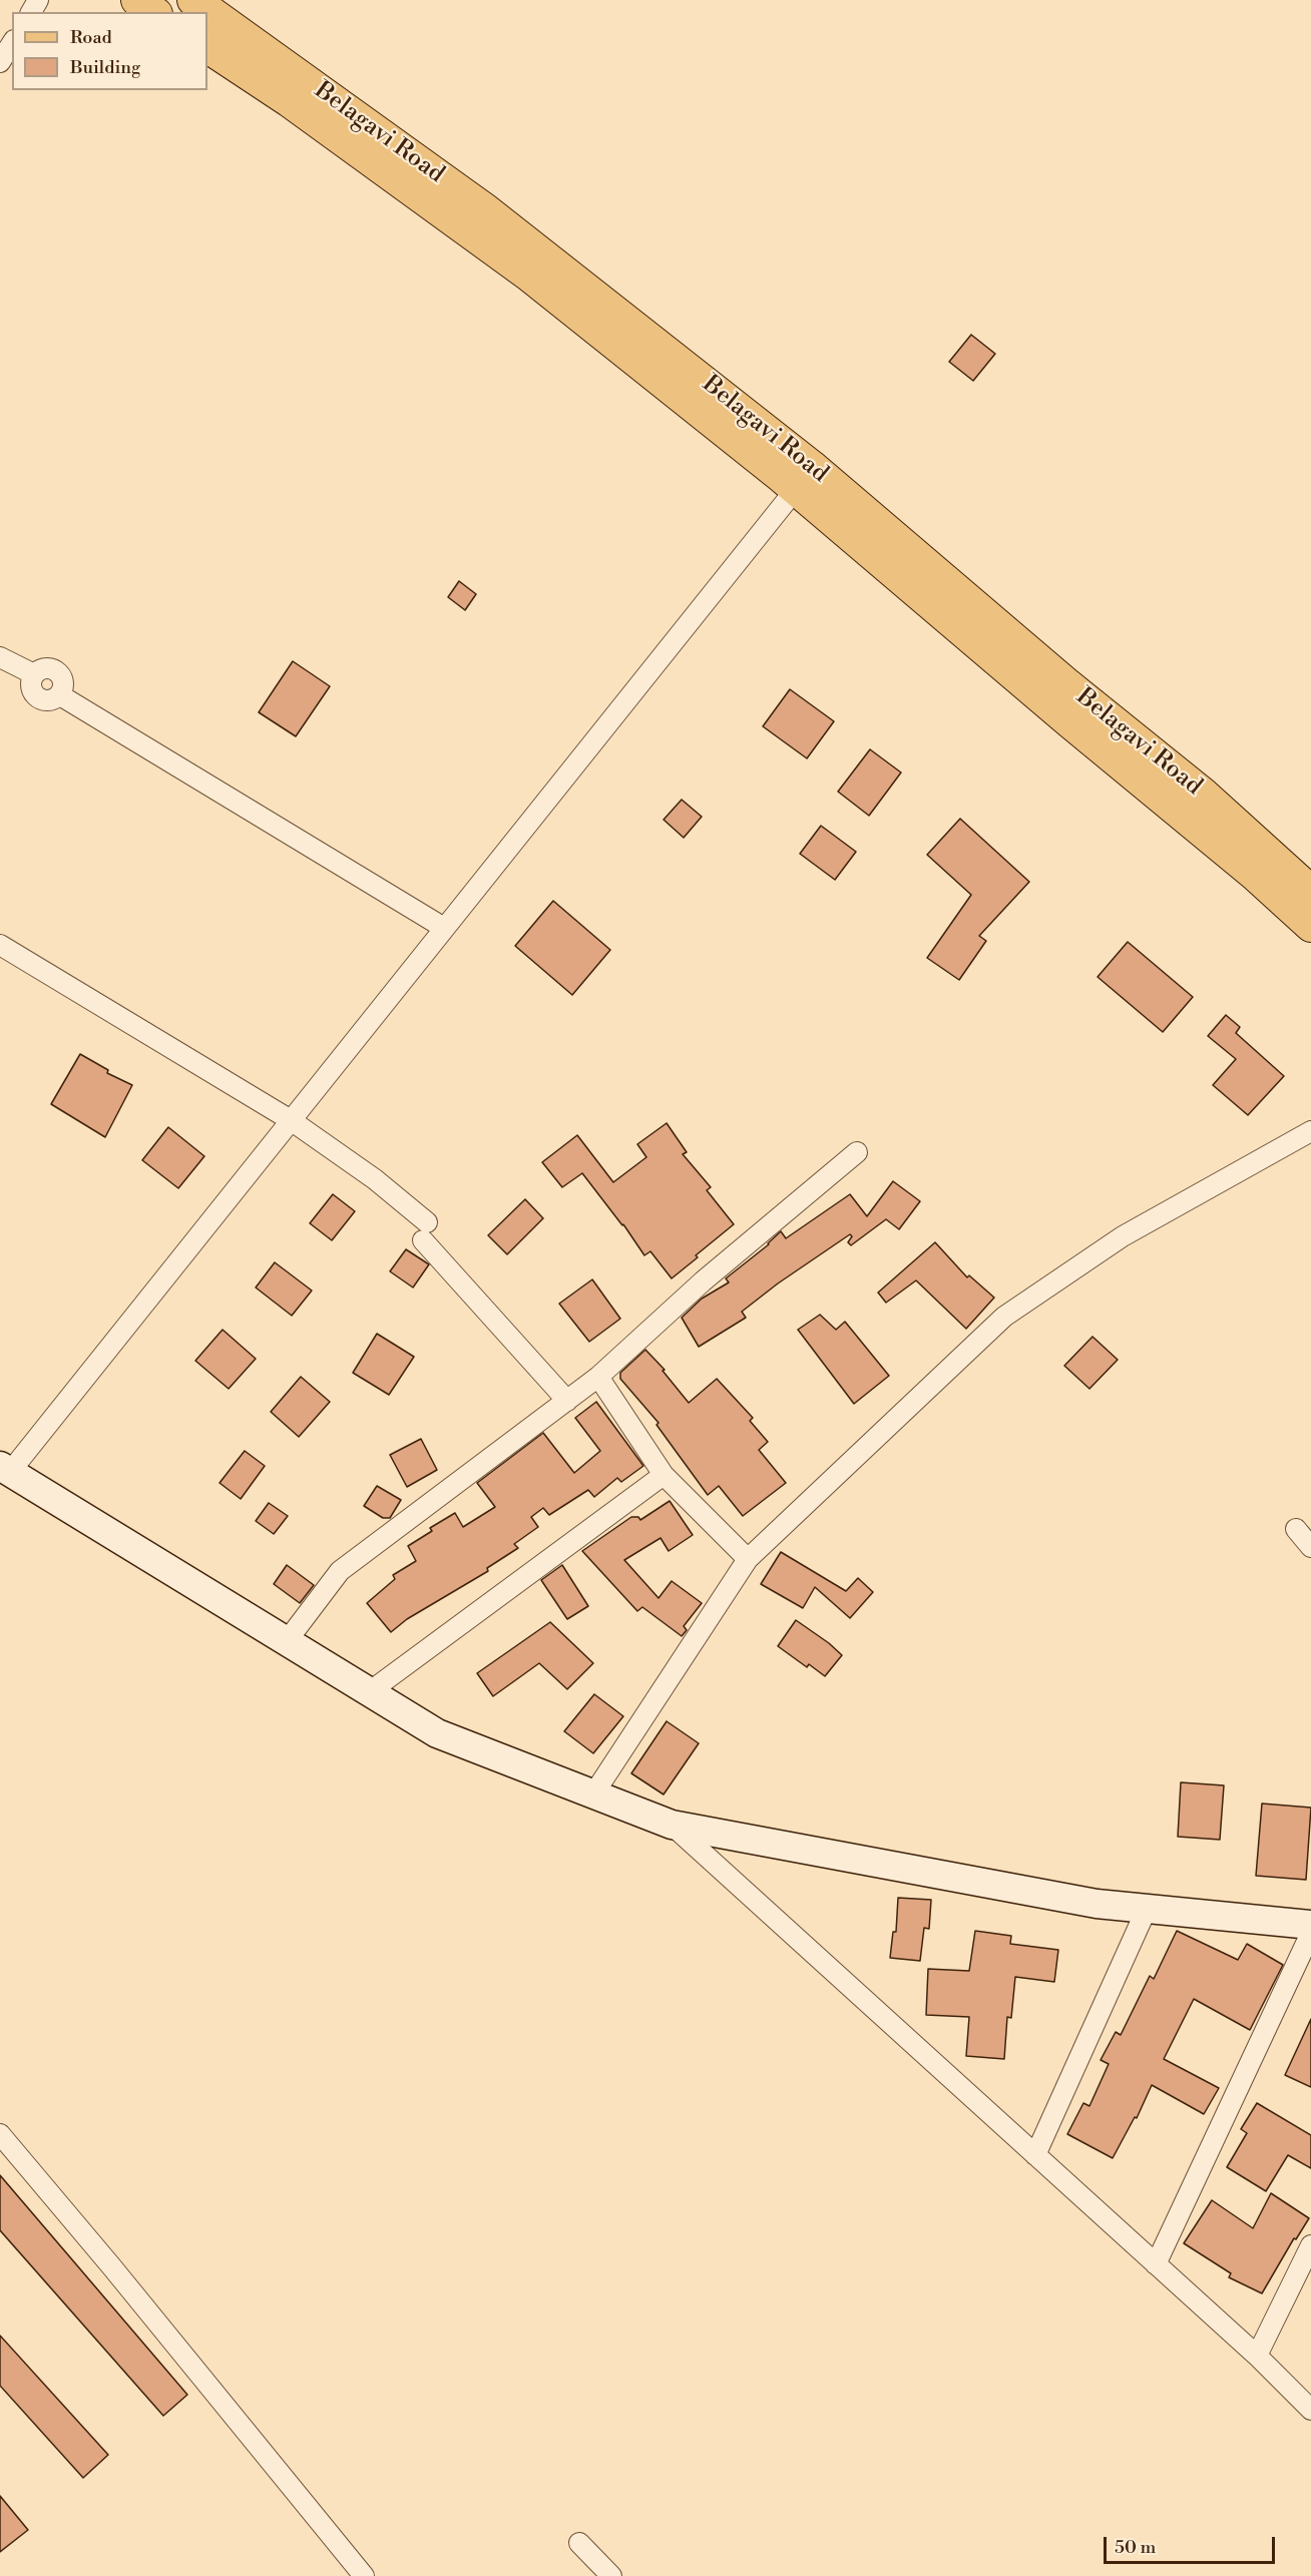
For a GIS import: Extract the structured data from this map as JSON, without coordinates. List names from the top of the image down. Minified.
{"streets":{"main road":["Belagavi Road"]},"legend":["Road","Building"],"scale_bar":"50 m"}
